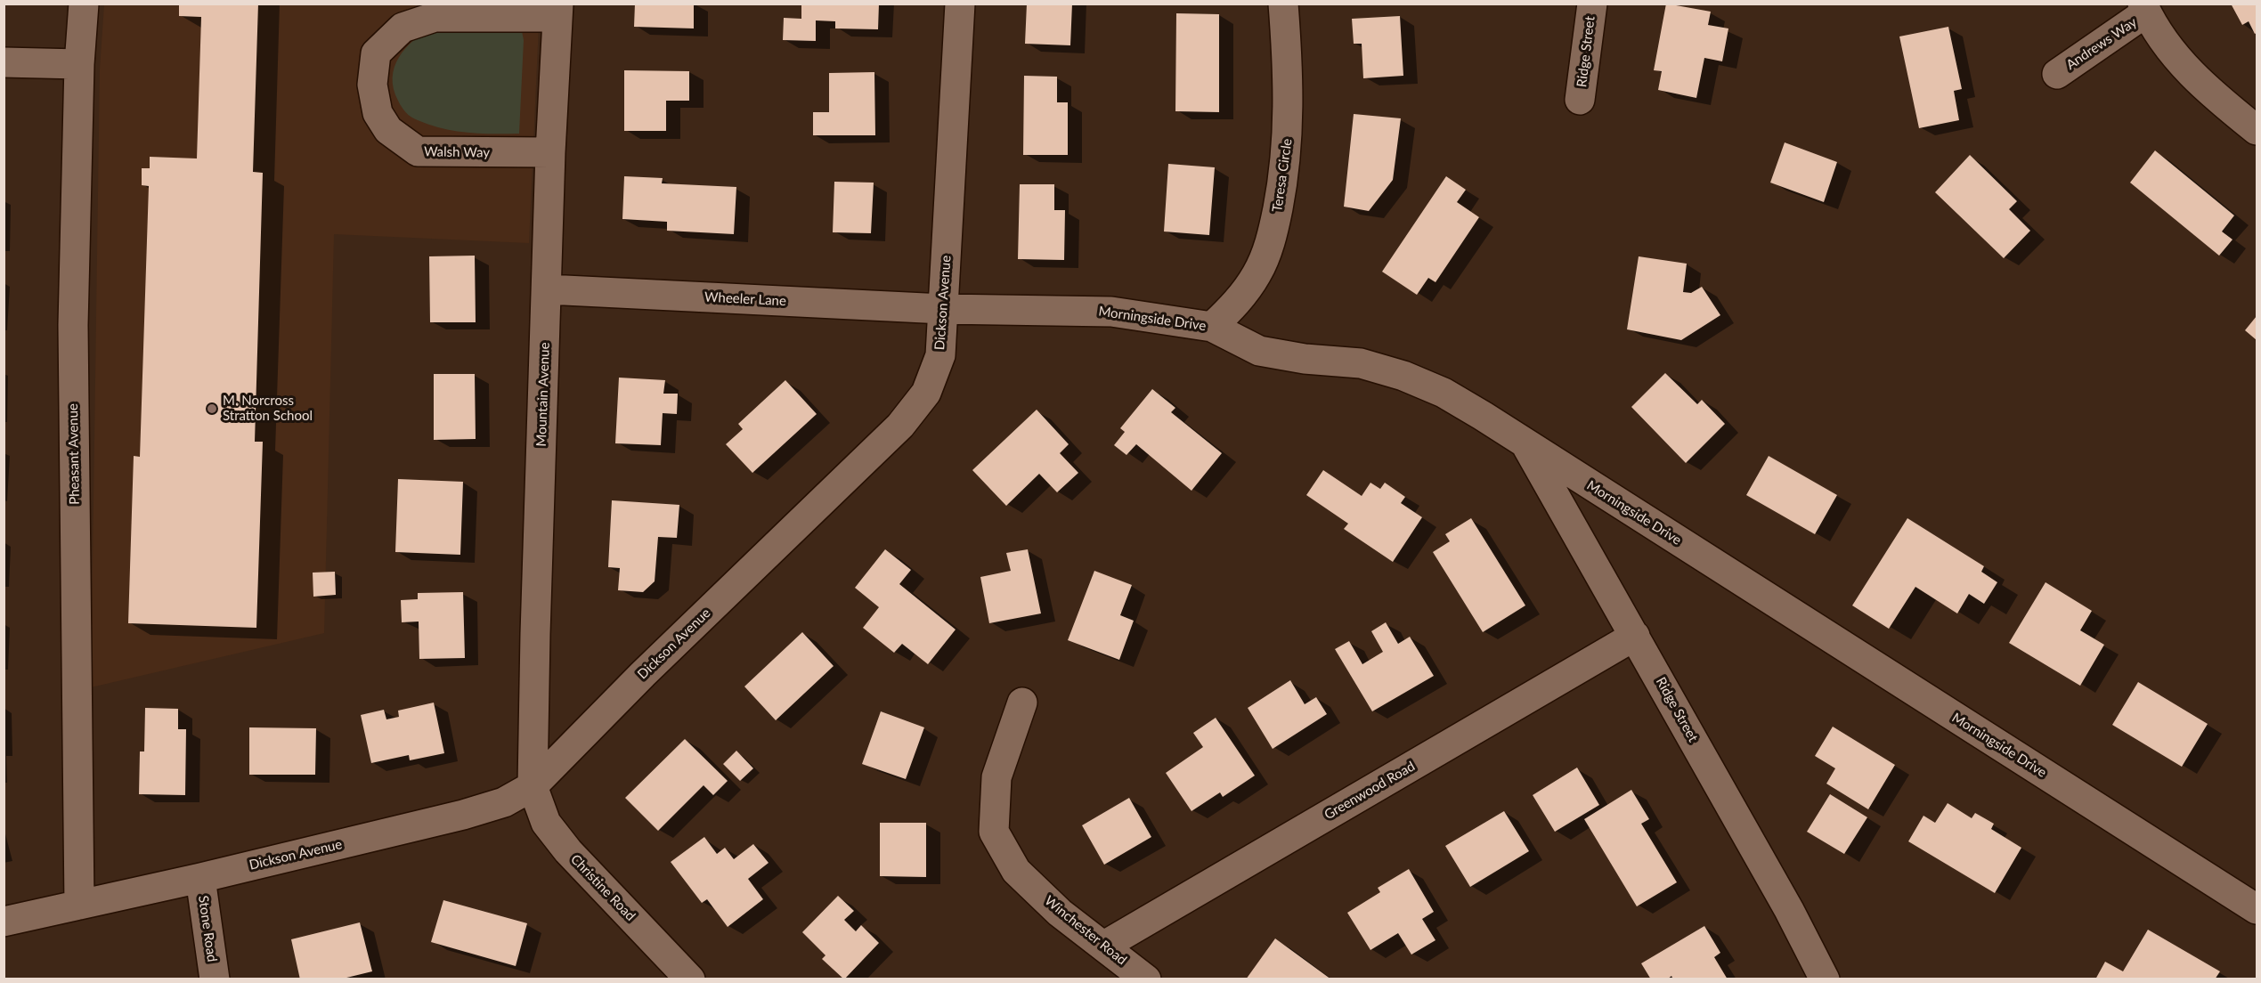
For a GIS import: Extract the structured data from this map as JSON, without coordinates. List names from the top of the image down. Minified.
{"streets":{"street":["Andrews Way","Ridge Street","Walsh Way","Teresa Circle","Wheeler Lane","Dickson Avenue","Morningside Drive","Mountain Avenue","Pheasant Avenue","Greenwood Road","Christine Road","Stone Road","Winchester Road"]},"crossings":[["Ridge Street","Morningside Drive"],["Ridge Street","Greenwood Road"],["Walsh Way","Mountain Avenue"],["Teresa Circle","Morningside Drive"],["Wheeler Lane","Dickson Avenue"],["Wheeler Lane","Morningside Drive"],["Wheeler Lane","Mountain Avenue"],["Dickson Avenue","Morningside Drive"],["Dickson Avenue","Mountain Avenue"],["Dickson Avenue","Pheasant Avenue"],["Dickson Avenue","Christine Road"],["Dickson Avenue","Stone Road"],["Mountain Avenue","Christine Road"],["Greenwood Road","Winchester Road"]],"places":["M. Norcross Stratton School"]}
